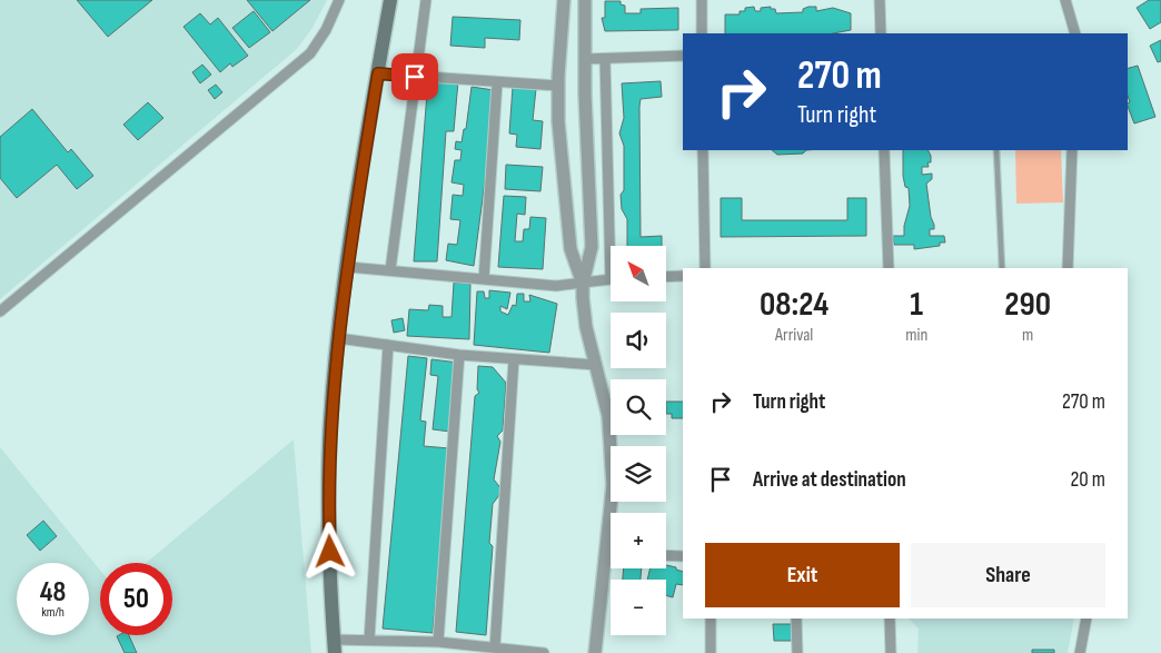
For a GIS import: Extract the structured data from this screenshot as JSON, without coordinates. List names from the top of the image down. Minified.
{"north":"top left","page":{"turn":["270 m","Turn right"],"map_buttons":["+","−"],"eta":["08:24","Arrival","1","min","290","m"],"list":[{"name":"Turn right","value":"270 m"},{"name":"Arrive at destination","value":"20 m"}],"buttons":["Exit","Share"],"speed":"48 km/h","limit":"50"}}
